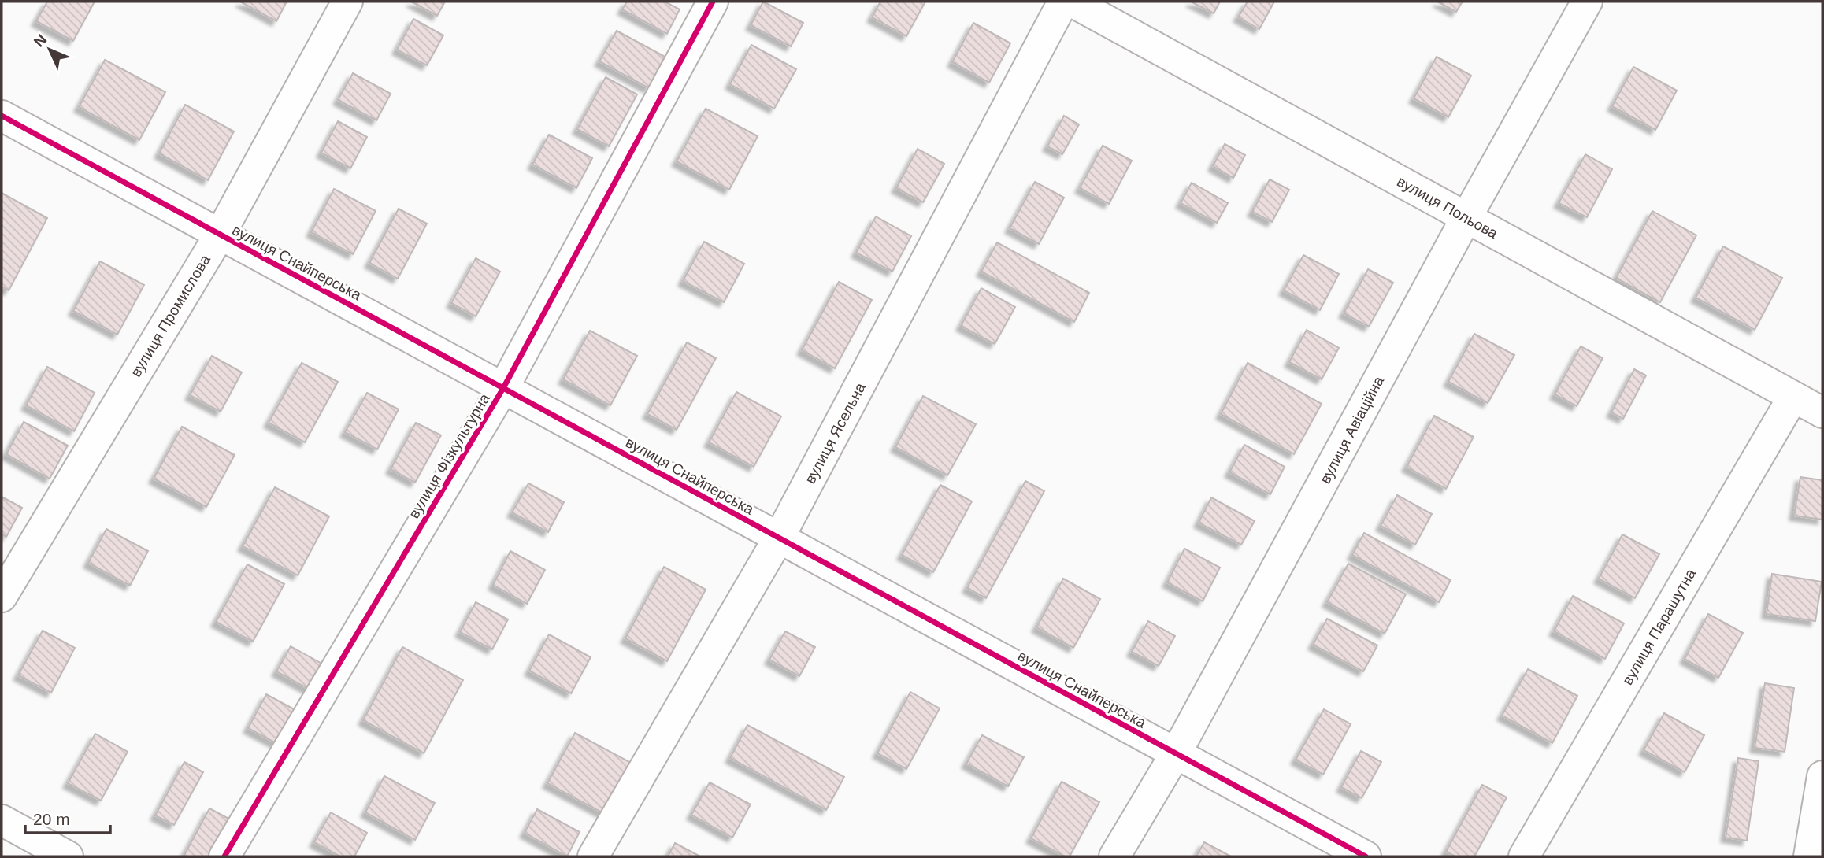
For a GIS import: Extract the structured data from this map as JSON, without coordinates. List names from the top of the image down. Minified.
{"streets":{"street":["вулиця Польова","вулиця Снайперська","вулиця Промислова","вулиця Авіаційна","вулиця Ясельна","вулиця Фізкультурна","вулиця Парашутна"]},"crossings":[["вулиця Польова","вулиця Авіаційна"],["вулиця Польова","вулиця Парашутна"],["вулиця Снайперська","вулиця Промислова"],["вулиця Снайперська","вулиця Авіаційна"],["вулиця Снайперська","вулиця Ясельна"],["вулиця Снайперська","вулиця Фізкультурна"]],"scale_bar":"20 m","north":"top left"}
